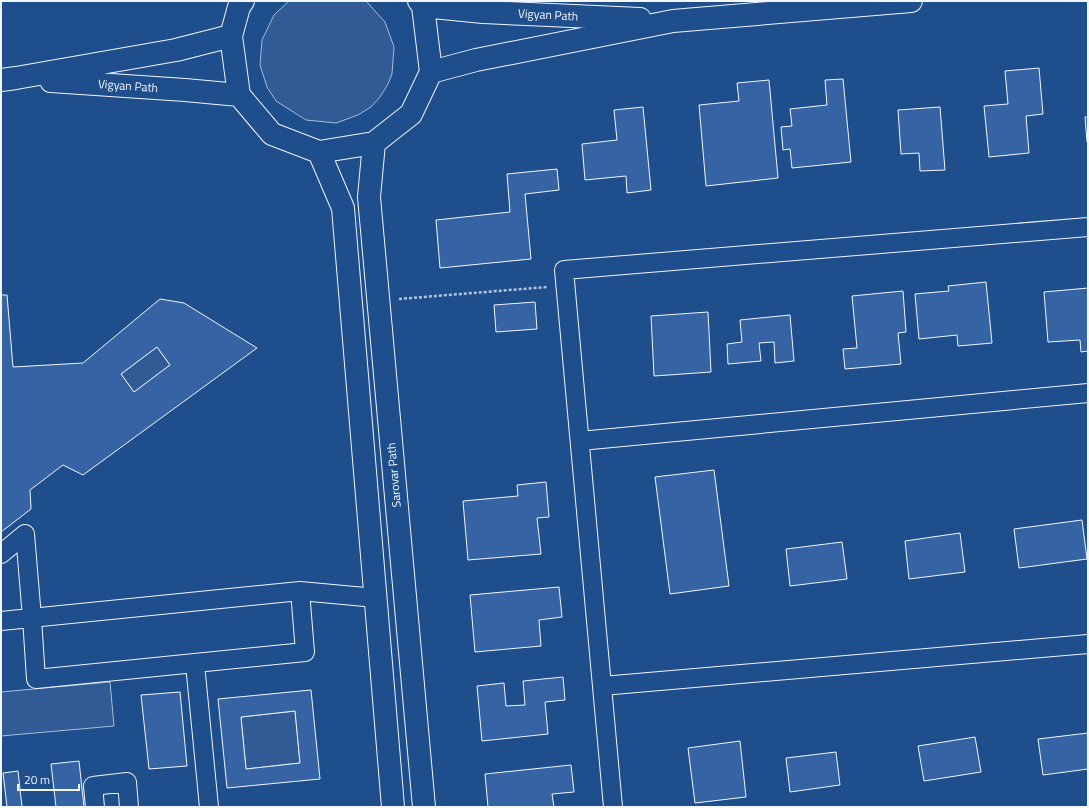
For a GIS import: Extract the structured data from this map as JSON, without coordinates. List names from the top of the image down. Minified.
{"streets":{"main road":["Vigyan Path","Sarovar Path"]},"scale_bar":"20 m"}
